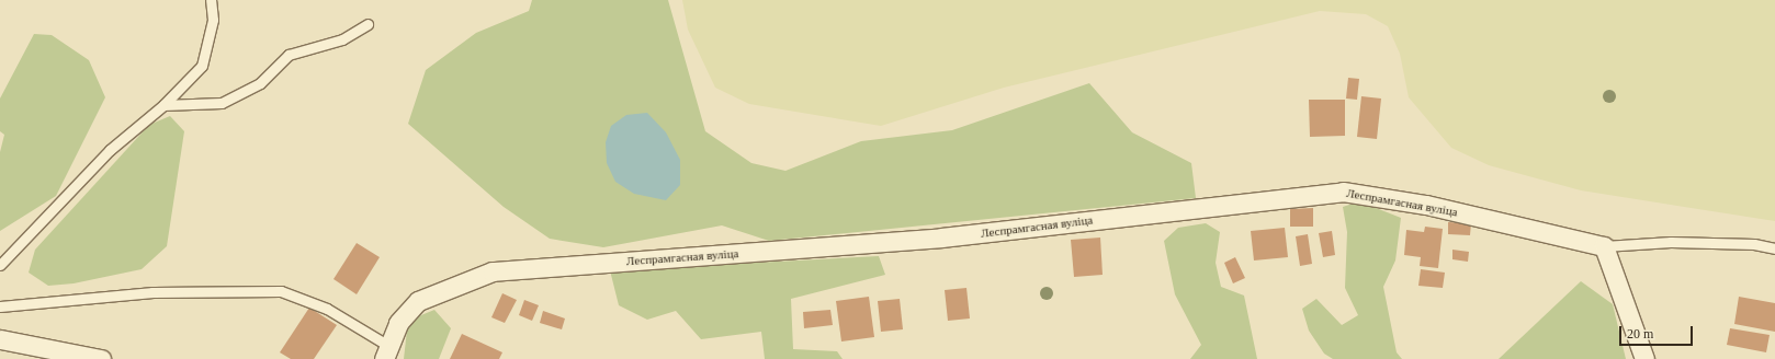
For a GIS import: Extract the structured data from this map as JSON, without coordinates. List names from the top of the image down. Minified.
{"streets":{"street":["Леспрамгасная вуліца"]},"scale_bar":"20 m"}
